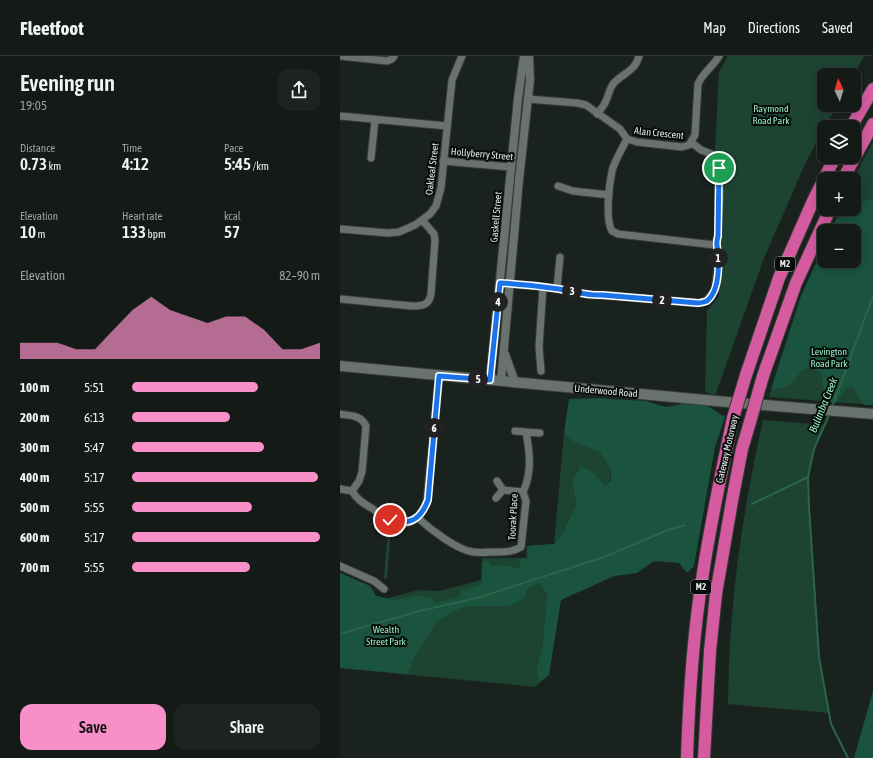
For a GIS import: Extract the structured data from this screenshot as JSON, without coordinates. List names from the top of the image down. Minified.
{"streets":{"highway":["M2","Gateway Motorway"],"main road":["Underwood Road"],"street":["Alan Crescent","Hollyberry Street","Oakleaf Street","Gaskell Street","Toorak Place"]},"crossings":[["Alan Crescent","Gaskell Street"],["Hollyberry Street","Oakleaf Street"],["Hollyberry Street","Gaskell Street"],["Gaskell Street","Underwood Road"]],"water":["Bulimba Creek"],"parks":["Raymond Road Park","Levington Road Park","Wealth Street Park"],"north":"top","page":{"header":"Fleetfoot","nav":["Map","Directions","Saved"],"heading":["Evening run","19:05"],"map_buttons":["+","−"],"stats":[["Distance","0.73 km"],["Time","4:12"],["Pace","5:45 /km"],["Elevation","10 m"],["Heart rate","133 bpm"],["kcal","57"]],"pins":["1","3","2","4","5","6"],"chart":["Elevation","82–90 m"],"list":[{"name":"100 m","note":"5:51"},{"name":"200 m","note":"6:13"},{"name":"300 m","note":"5:47"},{"name":"400 m","note":"5:17"},{"name":"500 m","note":"5:55"},{"name":"600 m","note":"5:17"},{"name":"700 m","note":"5:55"}],"buttons":["Save","Share"]}}
